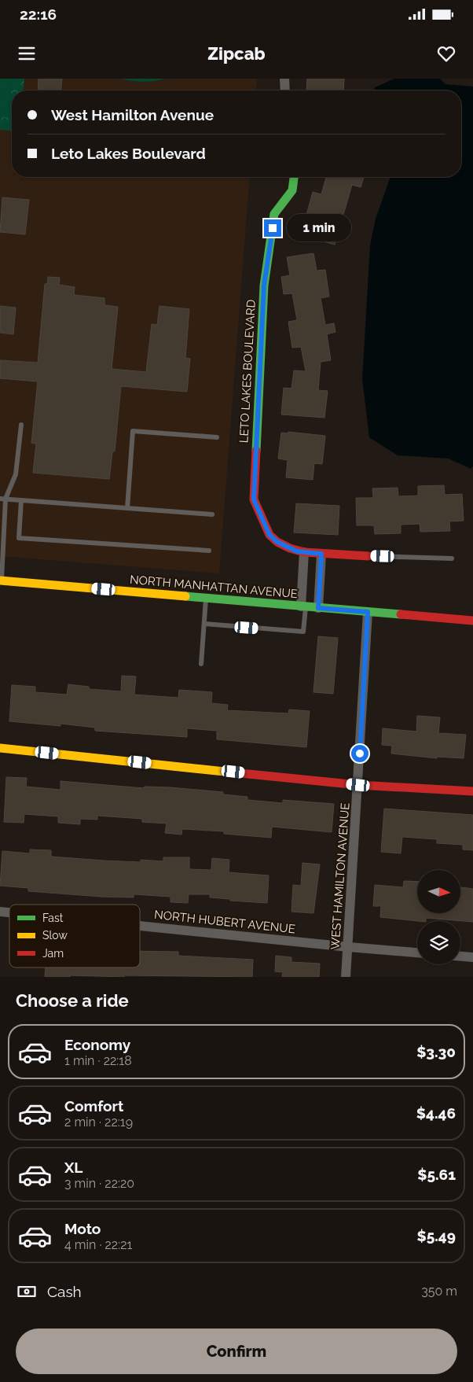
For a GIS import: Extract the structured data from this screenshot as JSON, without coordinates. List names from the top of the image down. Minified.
{"streets":{"street":["LETO LAKES BOULEVARD","NORTH MANHATTAN AVENUE","WEST HAMILTON AVENUE","NORTH HUBERT AVENUE"]},"crossings":[["NORTH MANHATTAN AVENUE","WEST HAMILTON AVENUE"],["WEST HAMILTON AVENUE","NORTH HUBERT AVENUE"]],"legend":["Fast","Slow","Jam"],"north":"right","page":{"status":"22:16","header":"Zipcab","banner":["West Hamilton Avenue","Leto Lakes Boulevard"],"bubble":"1 min","heading":"Choose a ride","list":[{"name":"Economy","note":"1 min · 22:18","value":"$3.30"},{"name":"Comfort","note":"2 min · 22:19","value":"$4.46"},{"name":"XL","note":"3 min · 22:20","value":"$5.61"},{"name":"Moto","note":"4 min · 22:21","value":"$5.49"}],"pay":["Cash","350 m"],"buttons":"Confirm"}}
